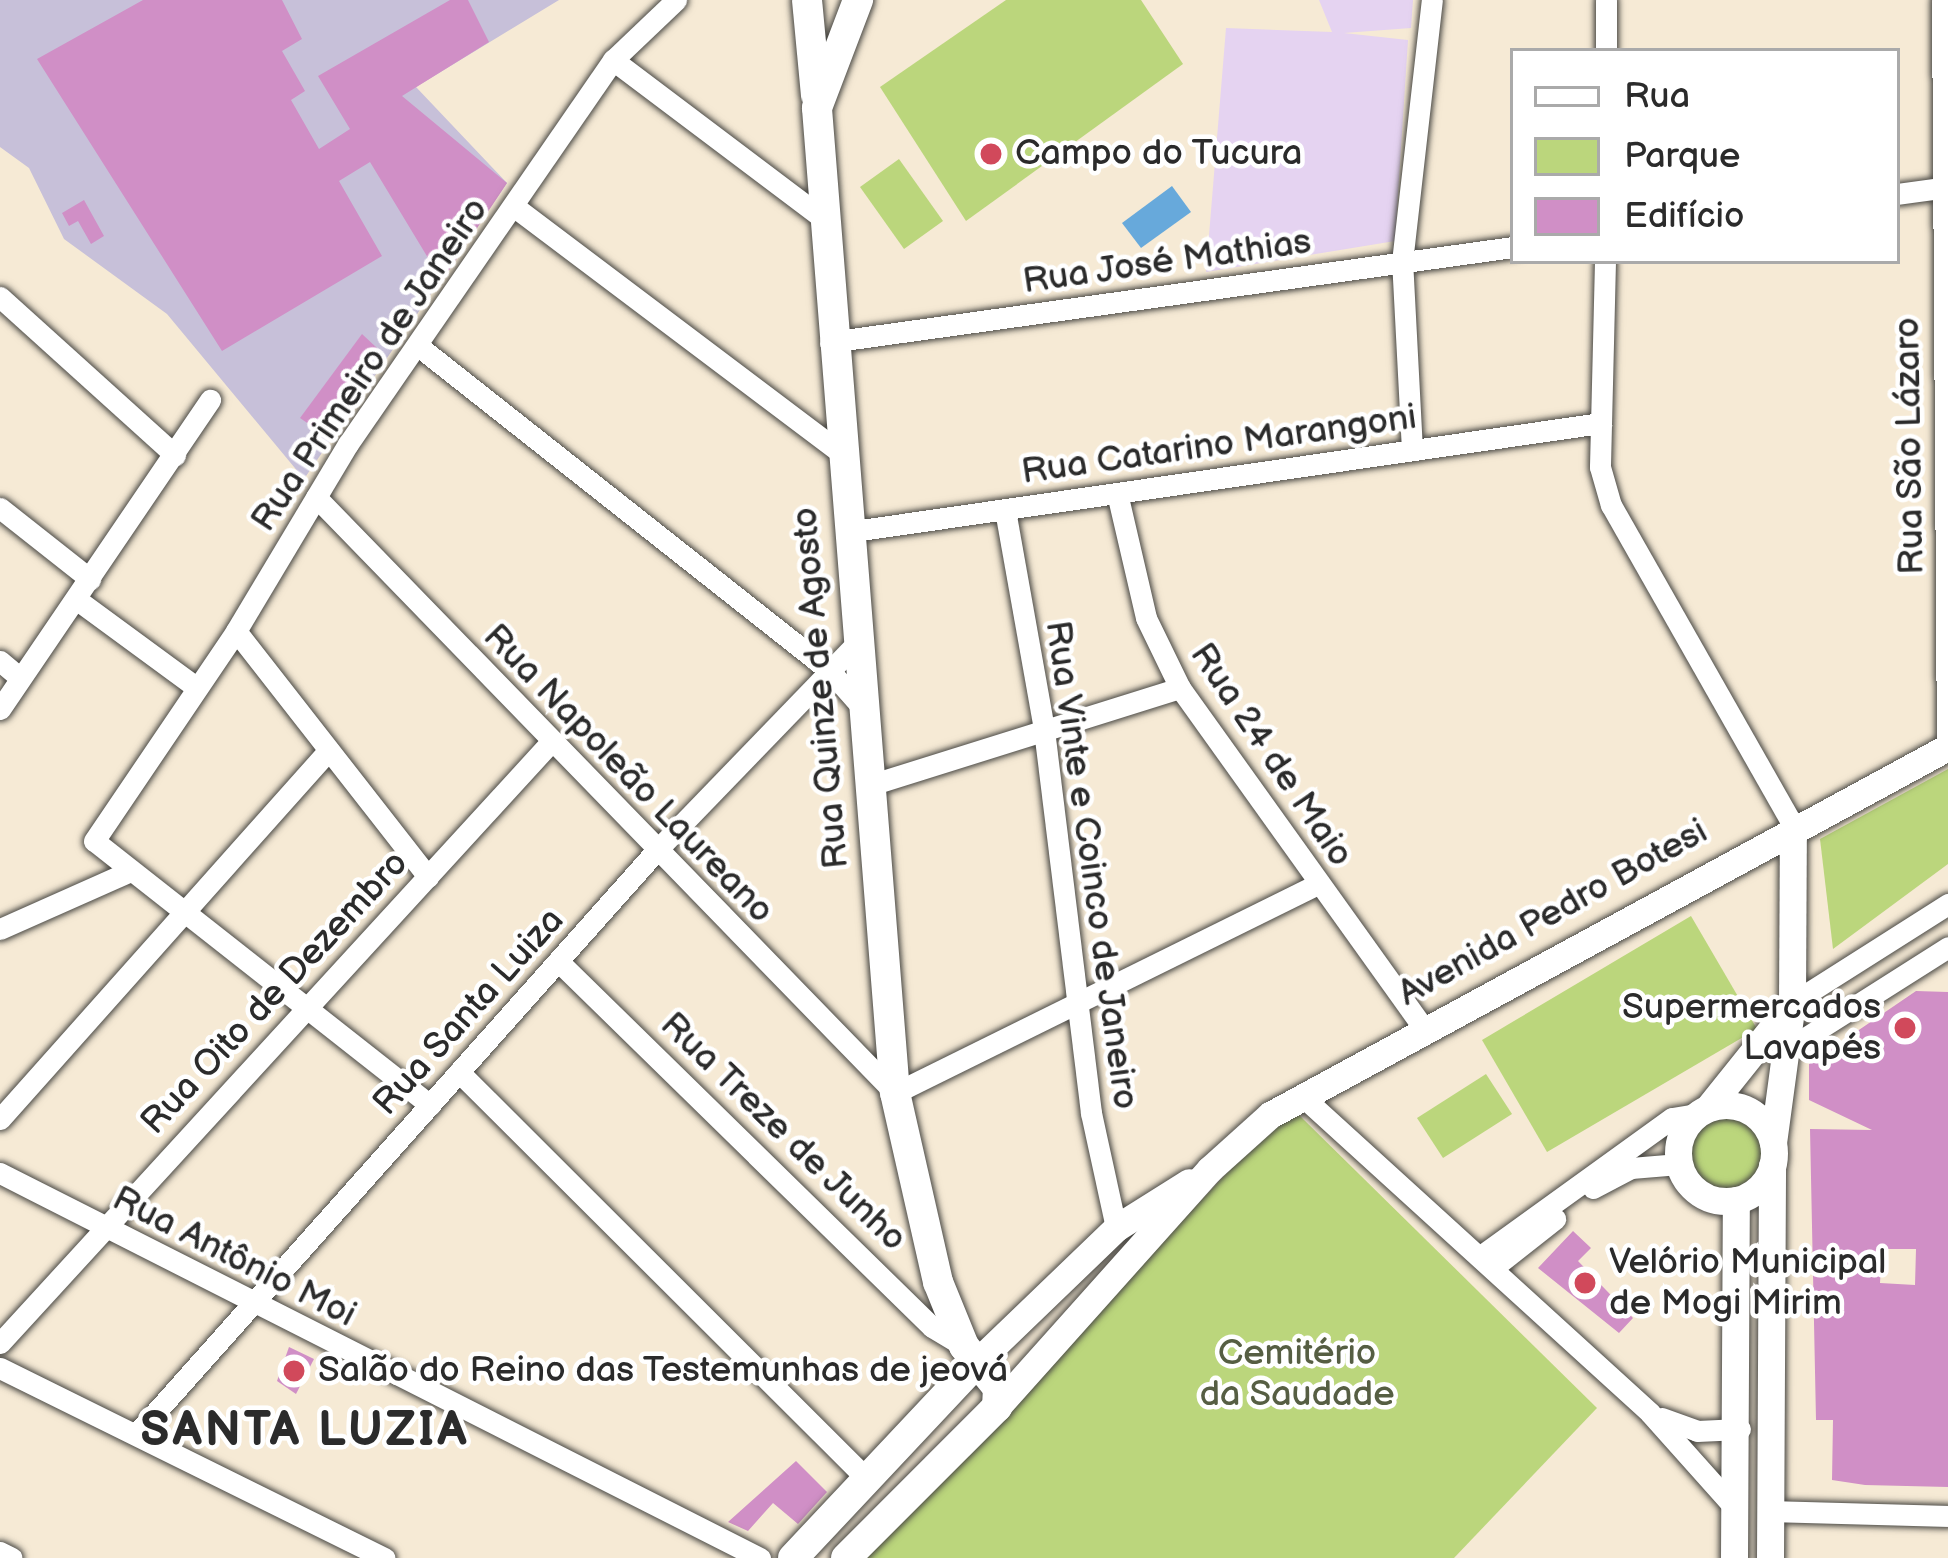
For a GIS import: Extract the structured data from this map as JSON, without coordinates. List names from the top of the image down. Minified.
{"streets":{"main road":["Rua Quinze de Agosto","Avenida Pedro Botesi"],"street":["Rua José Mathias","Rua Primeiro de Janeiro","Rua Catarino Marangoni","Rua São Lázaro","Rua 24 de Maio","Rua Napoleão Laureano","Rua Vinte e Coinco de Janeiro","Rua Oito de Dezembro","Rua Santa Luiza","Rua Treze de Junho","Rua Antônio Moi"]},"crossings":[["Rua José Mathias","Rua Quinze de Agosto"],["Rua Primeiro de Janeiro","Rua Napoleão Laureano"],["Rua Catarino Marangoni","Rua Quinze de Agosto"],["Rua Catarino Marangoni","Rua 24 de Maio"],["Rua Catarino Marangoni","Rua Vinte e Coinco de Janeiro"],["Rua São Lázaro","Avenida Pedro Botesi"],["Rua Quinze de Agosto","Rua Napoleão Laureano"],["Rua Quinze de Agosto","Avenida Pedro Botesi"],["Rua Quinze de Agosto","Rua Santa Luiza"],["Rua Quinze de Agosto","Rua Treze de Junho"],["Rua 24 de Maio","Avenida Pedro Botesi"],["Rua Napoleão Laureano","Rua Oito de Dezembro"],["Rua Napoleão Laureano","Rua Santa Luiza"],["Rua Vinte e Coinco de Janeiro","Avenida Pedro Botesi"],["Avenida Pedro Botesi","Rua Treze de Junho"],["Rua Oito de Dezembro","Rua Antônio Moi"],["Rua Santa Luiza","Rua Treze de Junho"],["Rua Santa Luiza","Rua Antônio Moi"]],"districts":["SANTA LUZIA"],"parks":["Cemitério da Saudade"],"places":["Campo do Tucura","Supermercados Lavapés","Velório Municipal de Mogi Mirim","Salão do Reino das Testemunhas de jeová"],"legend":["Rua","Parque","Edifício"]}
